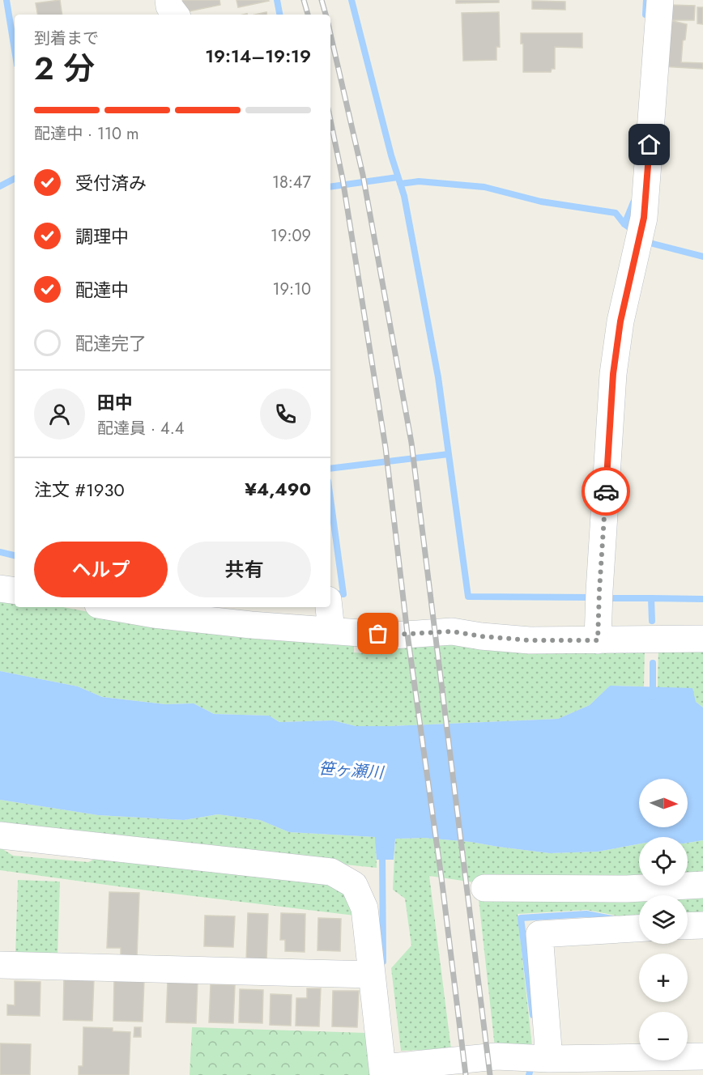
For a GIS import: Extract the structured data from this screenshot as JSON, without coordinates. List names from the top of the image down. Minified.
{"water":["笹ヶ瀬川"],"north":"right","page":{"heading":["2 分","到着まで","19:14–19:19"],"panel":["田中","配達員 · 4.4","注文 #1930","¥4,490"],"bar":"配達中 · 110 m","list":[["受付済み","18:47"],["調理中","19:09"],["配達中","19:10"],"配達完了"],"buttons":["ヘルプ","共有"],"map_buttons":["+","−"]}}
